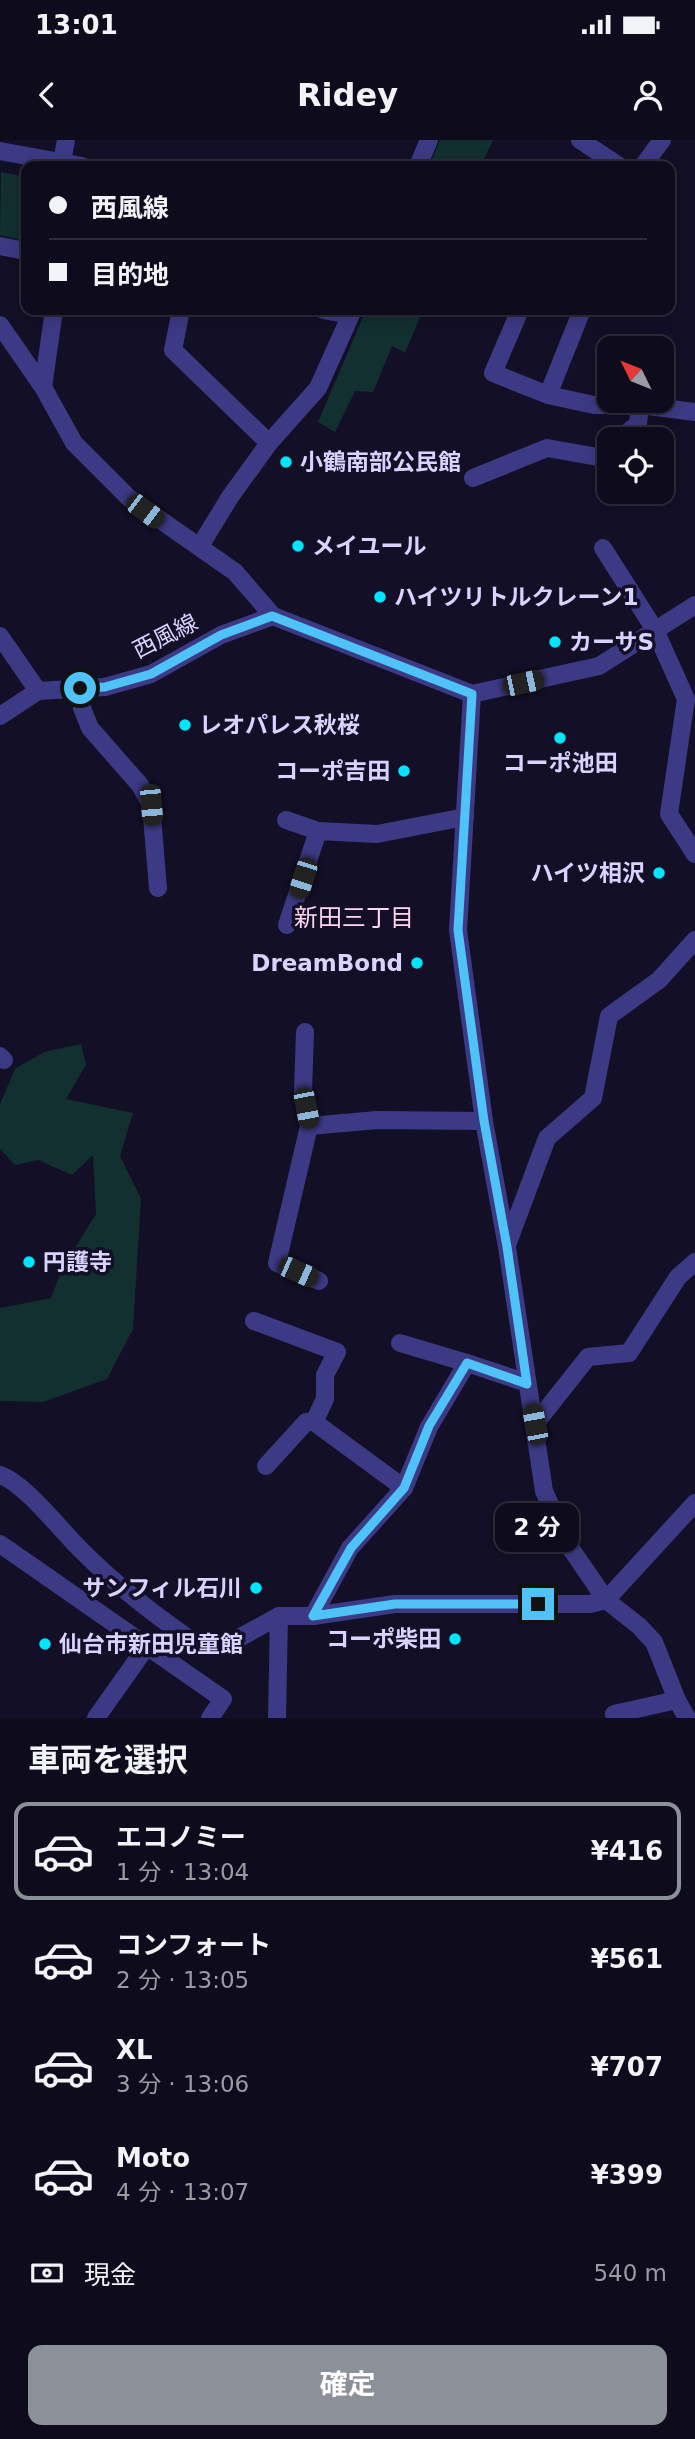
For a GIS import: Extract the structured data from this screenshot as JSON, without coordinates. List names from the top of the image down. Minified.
{"streets":{"street":["西風線"]},"districts":["新田三丁目"],"places":["小鶴南部公民館","メイユール","ハイツリトルクレーン1","カーサS","レオパレス秋桜","コーポ池田","コーポ吉田","ハイツ相沢","DreamBond","円護寺","サンフィル石川","コーポ柴田","仙台市新田児童館"],"north":"top left","page":{"status":"13:01","header":"Ridey","banner":["西風線","目的地"],"bubble":"2 分","heading":"車両を選択","list":[{"name":"エコノミー","note":"1 分 · 13:04","value":"¥416"},{"name":"コンフォート","note":"2 分 · 13:05","value":"¥561"},{"name":"XL","note":"3 分 · 13:06","value":"¥707"},{"name":"Moto","note":"4 分 · 13:07","value":"¥399"}],"pay":["現金","540 m"],"buttons":"確定"}}
